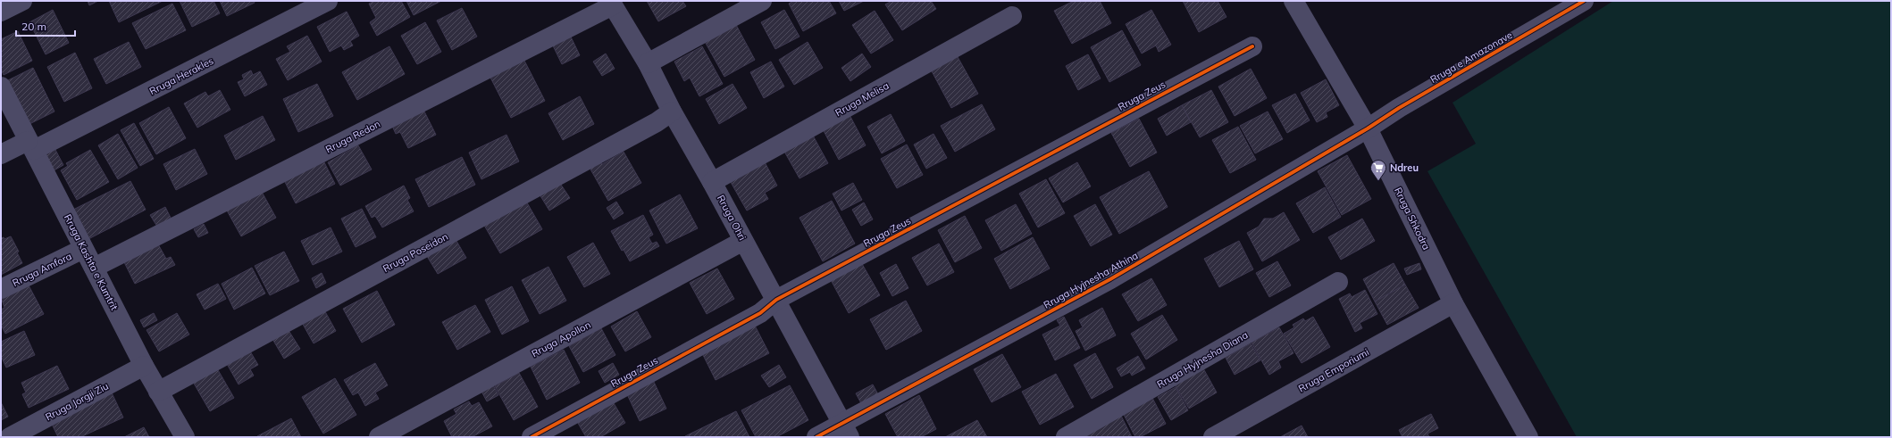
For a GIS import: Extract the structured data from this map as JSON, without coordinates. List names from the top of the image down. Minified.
{"streets":{"street":["Rruga e Amazonave","Rruga Herakles","Rruga Zeus","Rruga Melisa","Rruga Redon","Rruga Ohri","Rruga Shkodra","Rruga Poseidon","Rruga Kashta e Kumtrit","Rruga Amfora","Rruga Hyjnesha Athina","Rruga Apollon","Rruga Hyjnesha Diana","Rruga Emporiumi","Rruga Jorgji Ziu"]},"crossings":[["Rruga e Amazonave","Rruga Shkodra"],["Rruga e Amazonave","Rruga Hyjnesha Athina"],["Rruga Herakles","Rruga Kashta e Kumtrit"],["Rruga Zeus","Rruga Ohri"],["Rruga Melisa","Rruga Ohri"],["Rruga Redon","Rruga Ohri"],["Rruga Redon","Rruga Kashta e Kumtrit"],["Rruga Ohri","Rruga Poseidon"],["Rruga Ohri","Rruga Hyjnesha Athina"],["Rruga Ohri","Rruga Apollon"],["Rruga Shkodra","Rruga Hyjnesha Athina"],["Rruga Shkodra","Rruga Emporiumi"],["Rruga Poseidon","Rruga Kashta e Kumtrit"],["Rruga Kashta e Kumtrit","Rruga Amfora"],["Rruga Kashta e Kumtrit","Rruga Jorgji Ziu"]],"places":{"supermarket":["Ndreu"]},"scale_bar":"20 m"}
